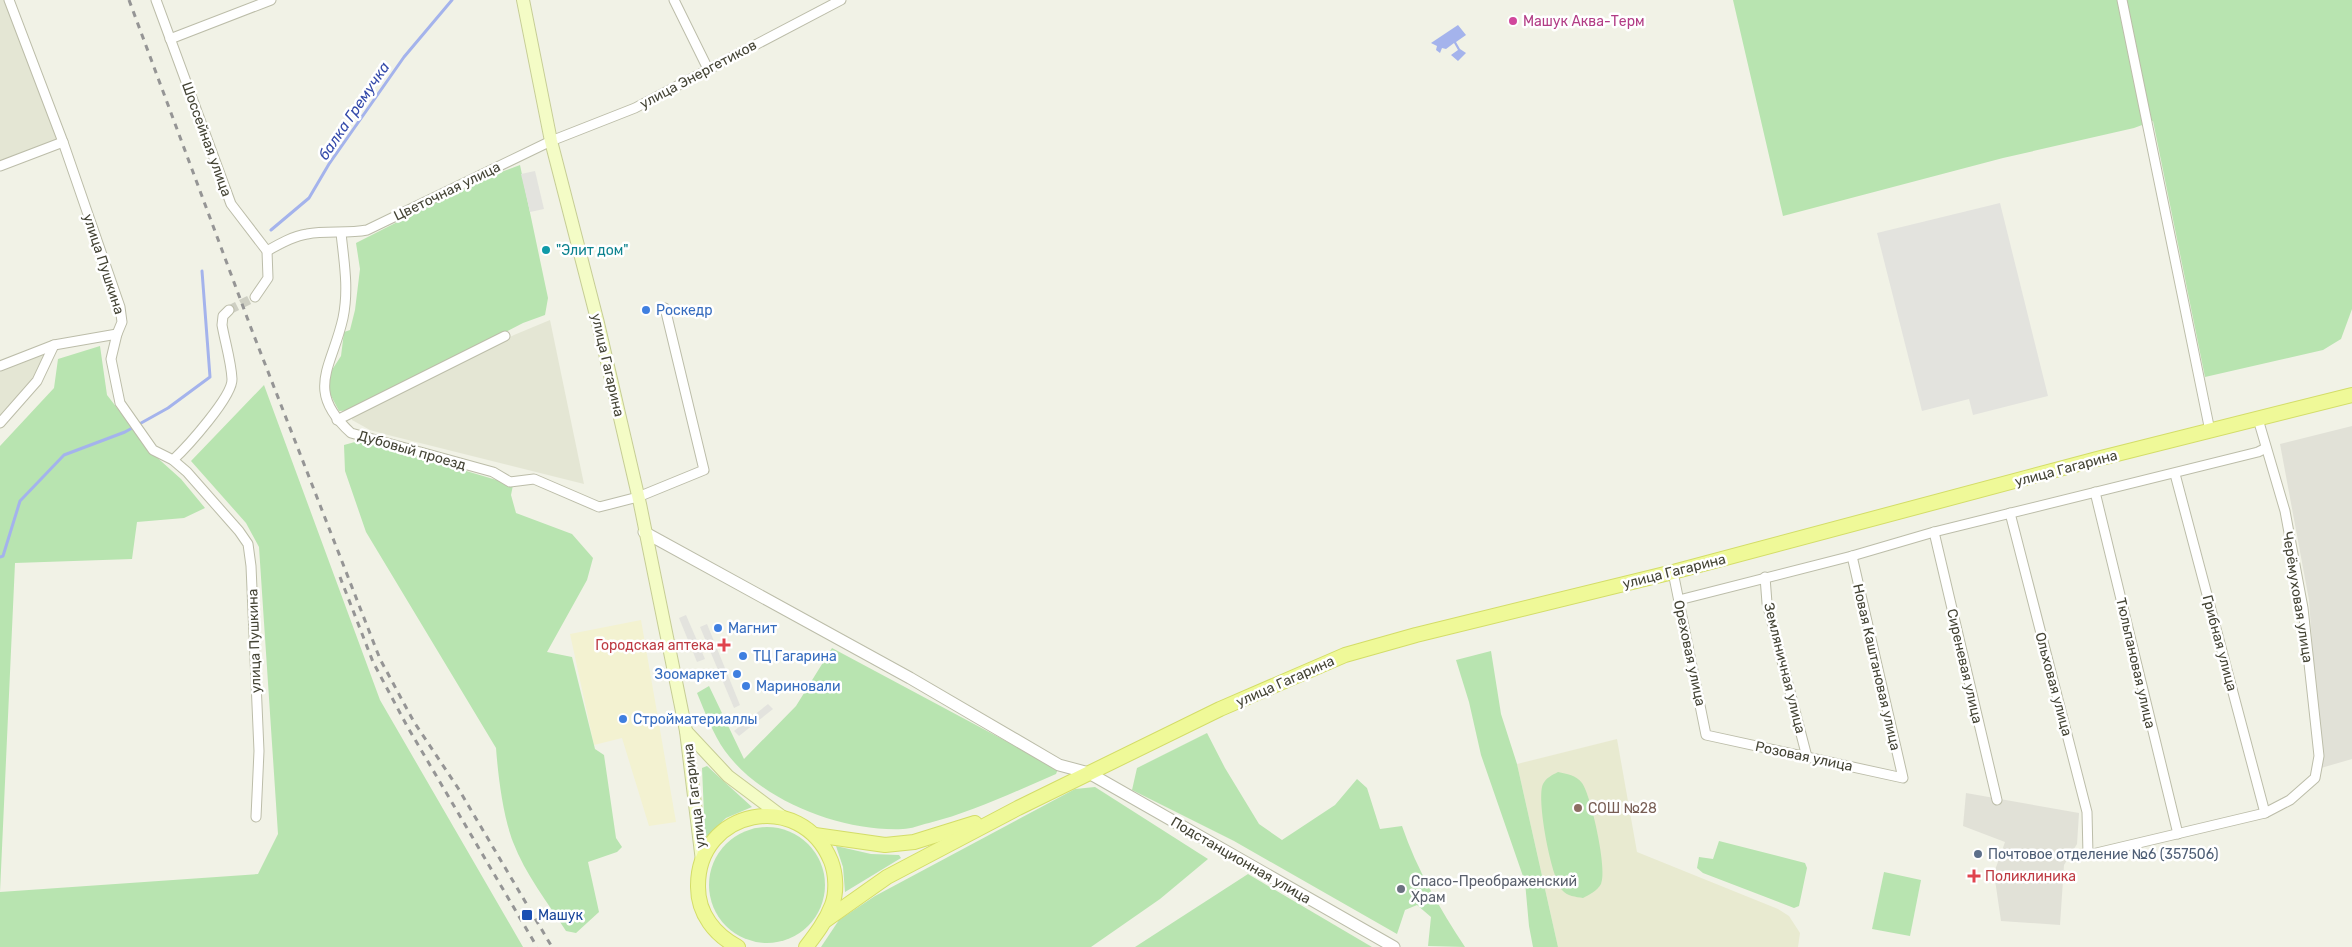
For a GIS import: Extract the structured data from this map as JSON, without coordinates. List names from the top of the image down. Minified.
{"streets":{"main road":["улица Гагарина"],"street":["улица Энергетиков","Шоссейная улица","Цветочная улица","улица Пушкина","Дубовый проезд","Черёмуховая улица","Грибная улица","Ореховая улица","Тюльпановая улица","Сиреневая улица","Новая Каштановая улица","Земляничная улица","Ольховая улица","Розовая улица","Подстанционная улица"]},"crossings":[["улица Энергетиков","Цветочная улица"],["улица Энергетиков","улица Гагарина"],["Шоссейная улица","Цветочная улица"],["Цветочная улица","улица Гагарина"],["улица Гагарина","Дубовый проезд"],["улица Гагарина","Черёмуховая улица"],["улица Гагарина","Ореховая улица"],["улица Гагарина","Подстанционная улица"],["Черёмуховая улица","Грибная улица"],["Ореховая улица","Розовая улица"],["Тюльпановая улица","Ольховая улица"],["Новая Каштановая улица","Розовая улица"],["Земляничная улица","Розовая улица"]],"water":["балка Гремучка"],"places":{"other":["Машук Аква-Терм","\"Элит дом\"","Роскедр","Магнит","ТЦ Гагарина","Зоомаркет","Мариновали","Стройматериаллы","СОШ №28","Почтовое отделение №6 (357506)","Спасо-Преображенский Храм"],"health":["Городская аптека","Поликлиника"],"transit":["Машук"]}}
